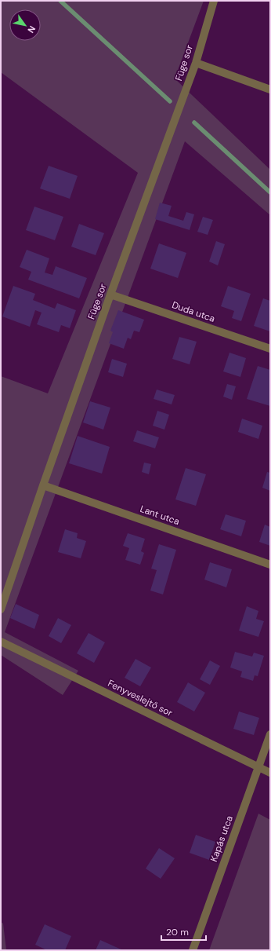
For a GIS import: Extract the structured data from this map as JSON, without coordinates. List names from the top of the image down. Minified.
{"streets":{"street":["Füge sor","Duda utca","Lant utca","Fenyveslejtő sor","Kapás utca"]},"crossings":[["Füge sor","Duda utca"],["Füge sor","Lant utca"],["Fenyveslejtő sor","Kapás utca"]],"scale_bar":"20 m","north":"bottom right"}
